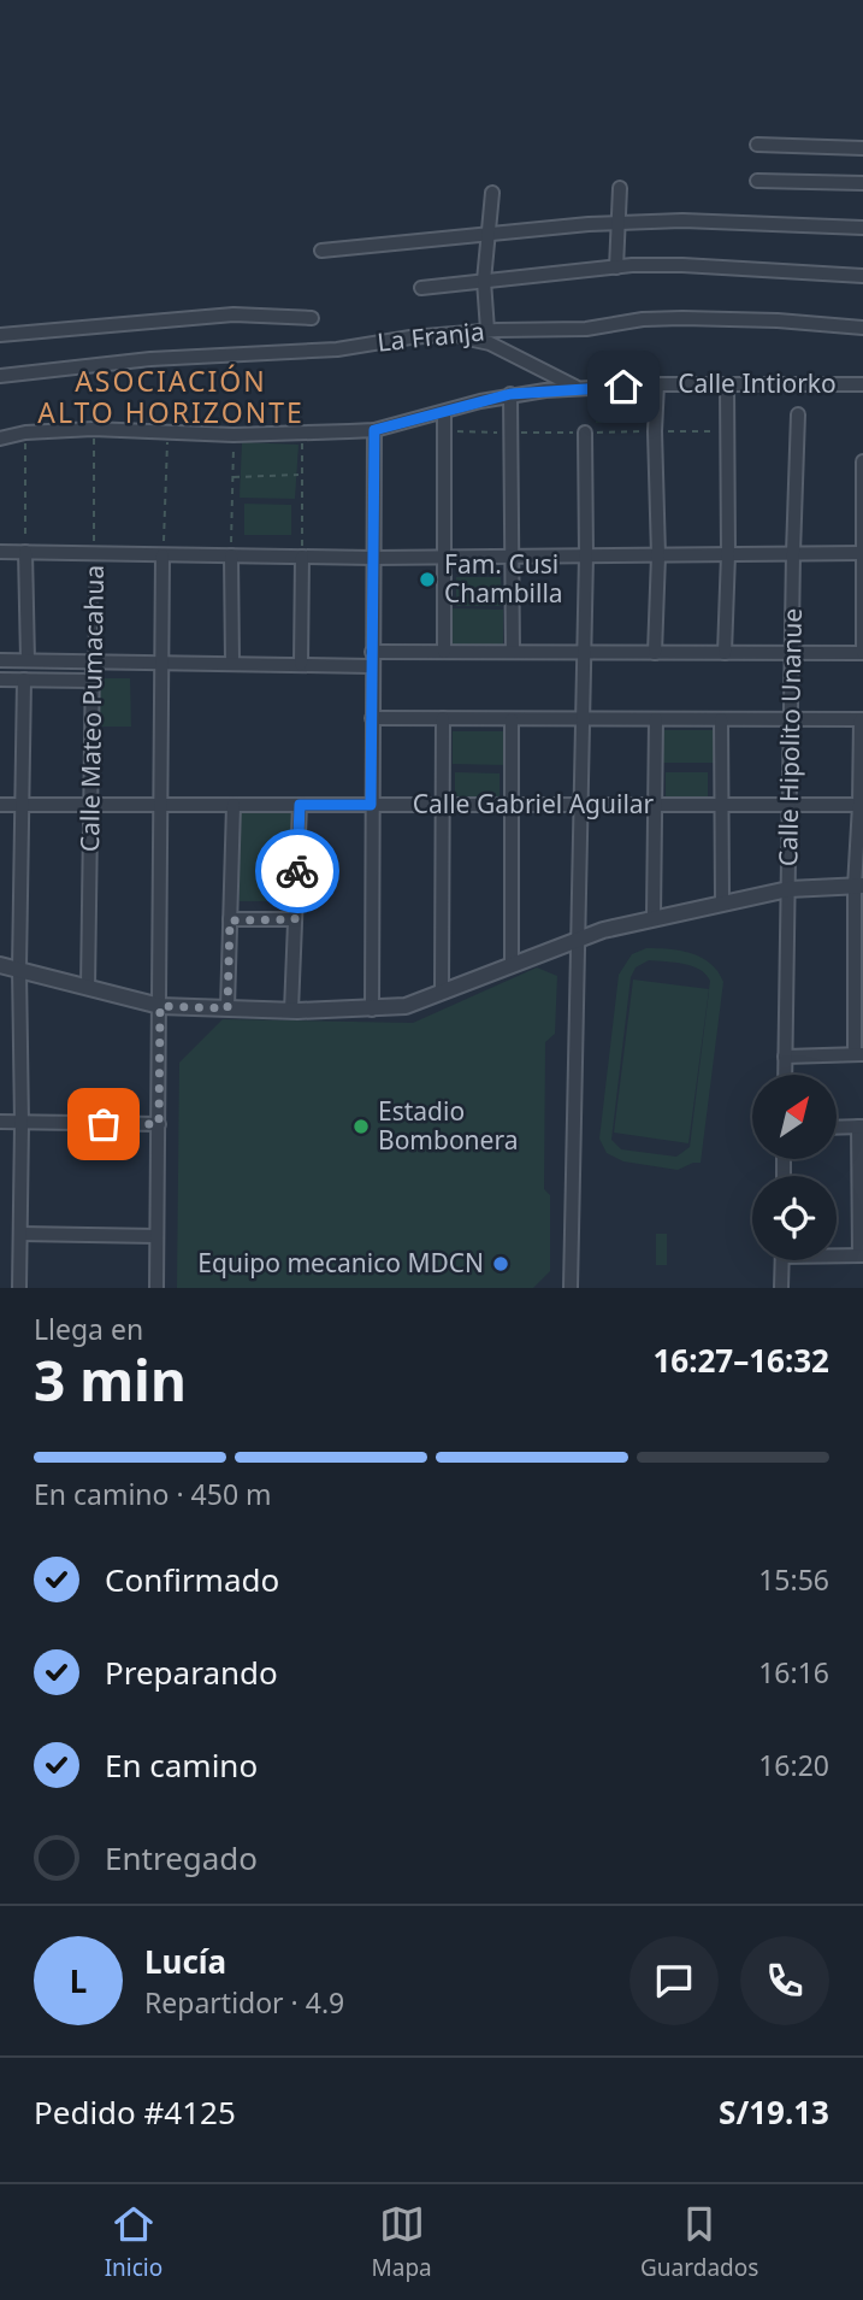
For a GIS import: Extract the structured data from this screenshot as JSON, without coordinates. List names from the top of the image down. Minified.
{"streets":{"street":["La Franja","Calle Intiorko","Calle Mateo Pumacahua","Calle Hipolito Unanue","Calle Gabriel Aguilar"]},"crossings":[["Calle Intiorko","Calle Mateo Pumacahua"],["Calle Mateo Pumacahua","Calle Gabriel Aguilar"],["Calle Hipolito Unanue","Calle Gabriel Aguilar"]],"districts":["ASOCIACIÓN ALTO HORIZONTE"],"places":["Fam. Cusi Chambilla","Estadio Bombonera","Equipo mecanico MDCN"],"north":"top right","page":{"heading":["3 min","Llega en","16:27–16:32"],"panel":["Lucía","Repartidor · 4.9","Pedido #4125","S/19.13"],"bar":"En camino · 450 m","list":[["Confirmado","15:56"],["Preparando","16:16"],["En camino","16:20"],"Entregado"],"round":"L","tabs":["Inicio","Mapa","Guardados"]}}
